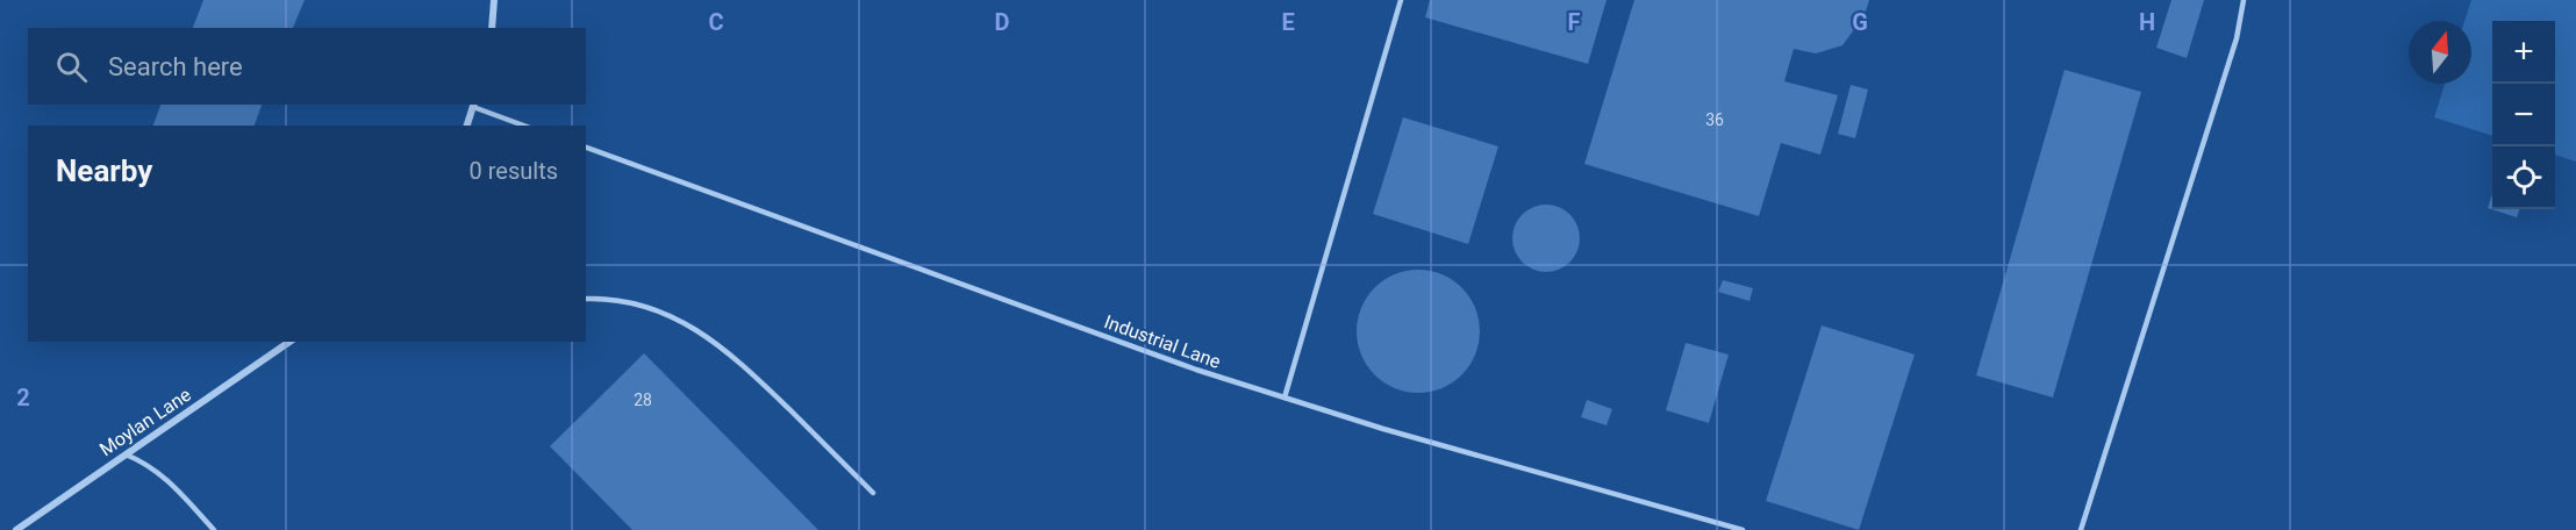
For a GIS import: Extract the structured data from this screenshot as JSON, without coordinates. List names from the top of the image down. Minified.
{"streets":{"street":["Moylan Lane"],"lane":["Industrial Lane"]},"house_numbers":["36","28"],"north":"top","page":{"map_buttons":["+","−"],"search":"Search here","heading":["Nearby","0 results"]},"grid":{"columns":["C","D","E","F","G","H"],"rows":["2"]}}
